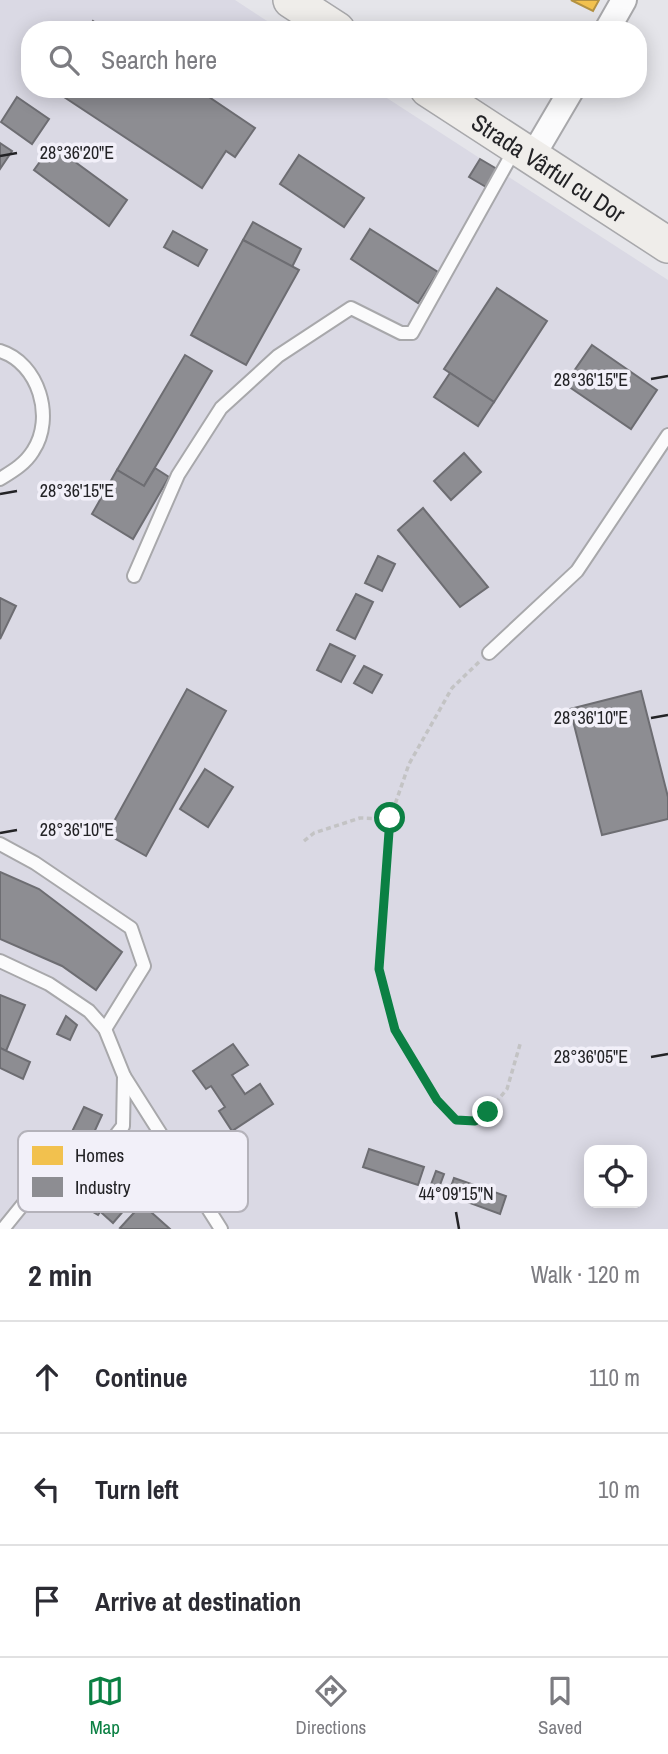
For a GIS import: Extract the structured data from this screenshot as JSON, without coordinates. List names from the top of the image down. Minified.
{"streets":{"street":["Strada Vârful cu Dor"]},"legend":["Homes","Industry"],"page":{"search":"Search here","heading":["2 min","Walk · 120 m"],"list":[["Continue","110 m"],["Turn left","10 m"],"Arrive at destination"],"nav":["Map","Directions","Saved"]},"coordinates":["28°36'20\"E","28°36'15\"E","28°36'10\"E","28°36'05\"E","44°09'15\"N"]}
